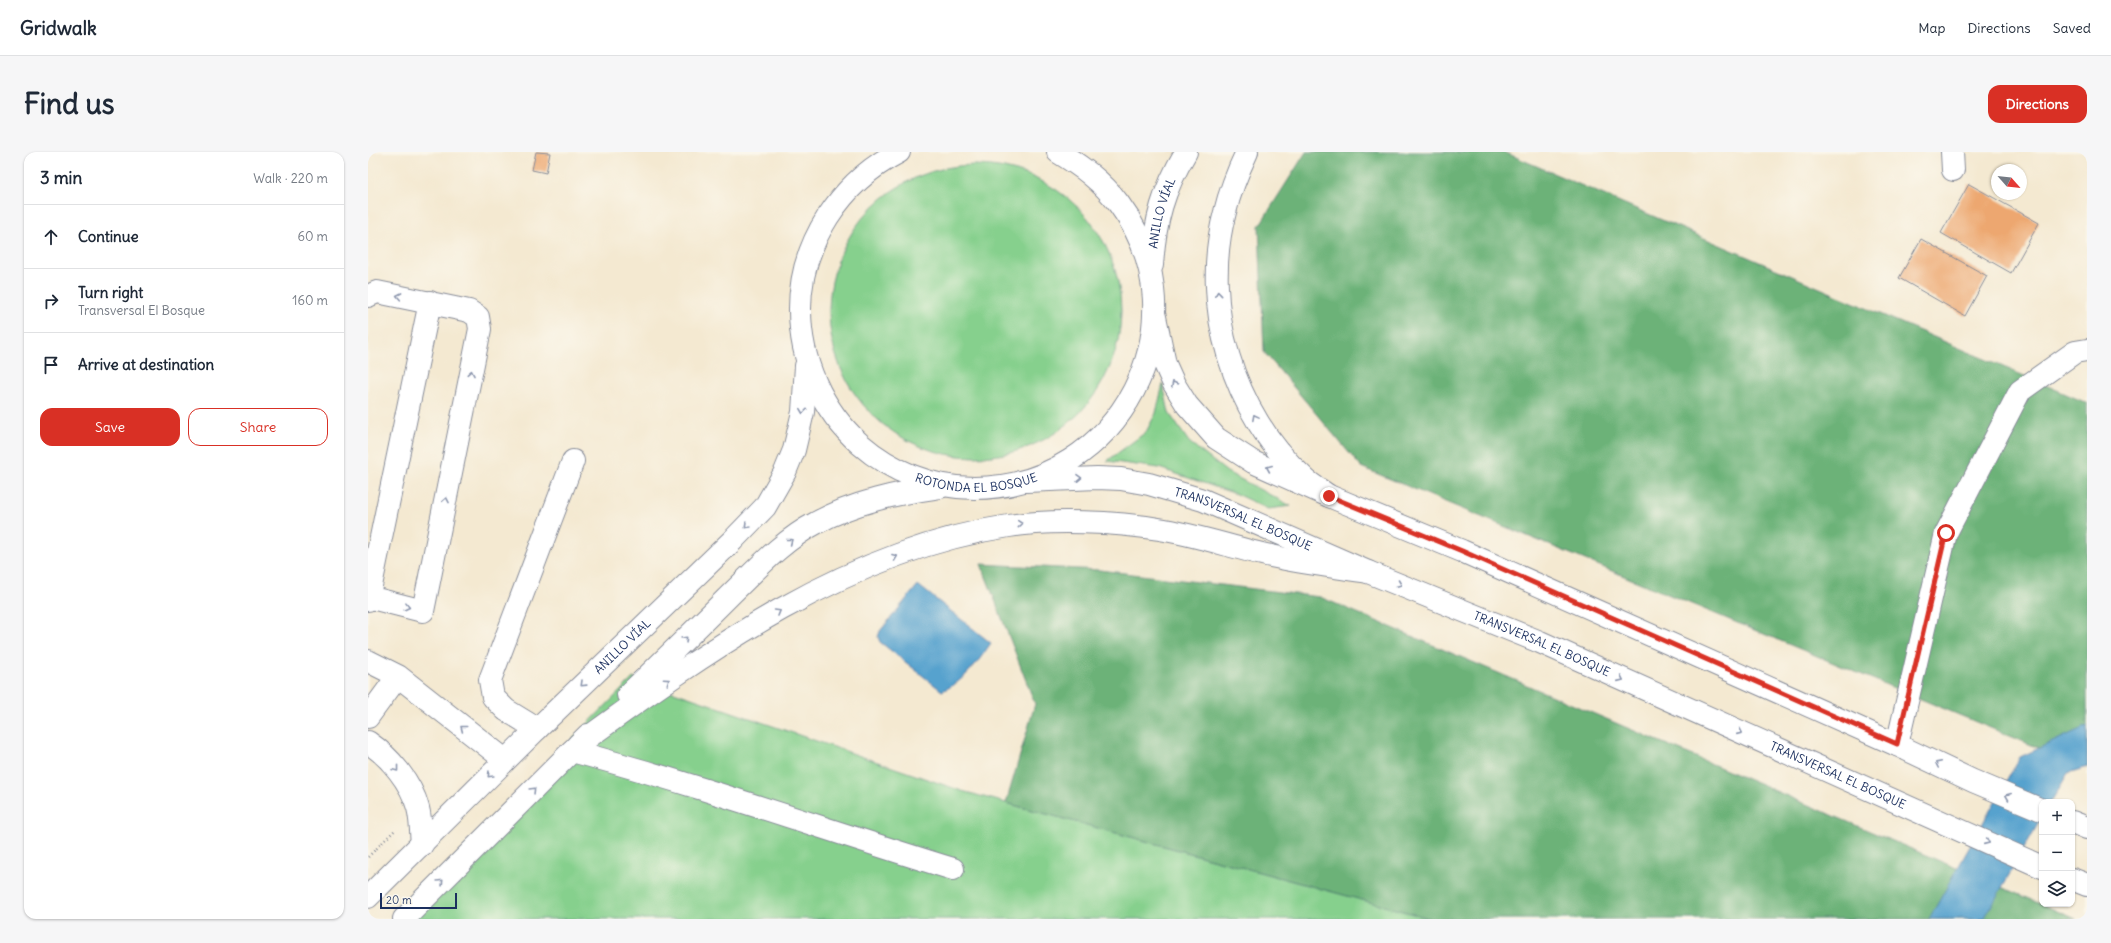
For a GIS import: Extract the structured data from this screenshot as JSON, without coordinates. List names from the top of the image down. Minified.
{"streets":{"main road":["ANILLO VÍAL","ROTONDA EL BOSQUE","TRANSVERSAL EL BOSQUE"]},"crossings":[["ANILLO VÍAL","ROTONDA EL BOSQUE"],["ROTONDA EL BOSQUE","TRANSVERSAL EL BOSQUE"]],"scale_bar":"20 m","north":"bottom right","page":{"header":"Gridwalk","nav":["Map","Directions","Saved"],"buttons":["Directions",["Save","Share"]],"title":"Find us","heading":["3 min","Walk · 220 m"],"list":[["Continue","60 m"],["Turn right","Transversal El Bosque","160 m"],"Arrive at destination"],"map_buttons":["+","−"],"scale":"20 m"}}
